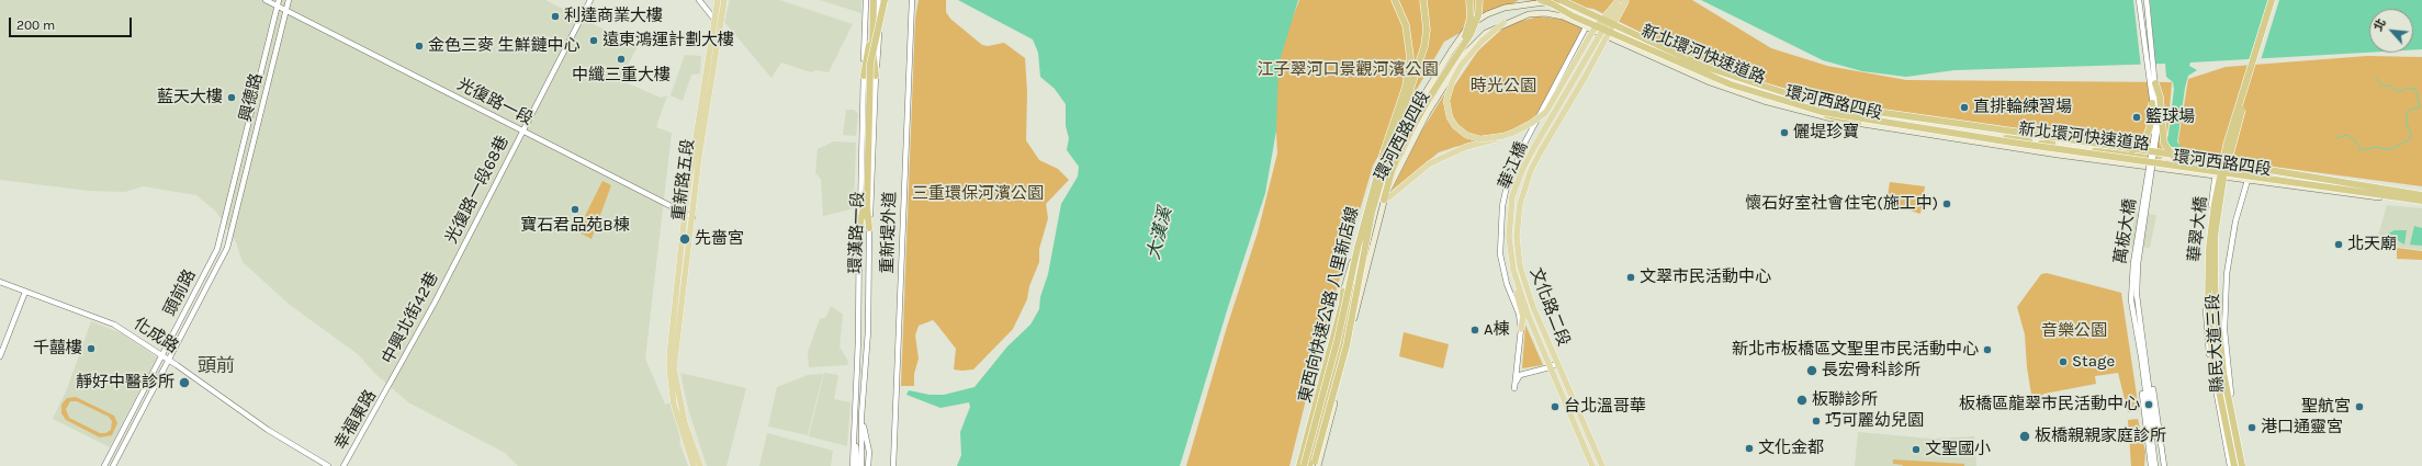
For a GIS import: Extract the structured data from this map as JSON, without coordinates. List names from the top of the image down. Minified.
{"streets":{"highway":["新北環河快速道路","華翠大橋","東西向快速公路 八里新店線"],"main road":["環河西路四段","華江橋","重新路五段","文化路二段"],"street":["興德路","光復路一段","光復路一段68巷","萬板大橋","環漢路一段","重新堤外道","頭前路","中興北街42巷","化成路","縣民大道三段","幸福東路"]},"crossings":[["新北環河快速道路","環河西路四段"],["興德路","光復路一段"],["興德路","頭前路"],["光復路一段","重新路五段"],["光復路一段","光復路一段68巷"],["環河西路四段","東西向快速公路 八里新店線"],["環河西路四段","文化路二段"],["環河西路四段","縣民大道三段"],["華江橋","文化路二段"],["光復路一段68巷","中興北街42巷"],["華翠大橋","縣民大道三段"],["頭前路","化成路"],["中興北街42巷","幸福東路"]],"districts":["頭前"],"water":["大漢溪"],"parks":["江子翠河口景觀河濱公園","時光公園","三重環保河濱公園","音樂公園"],"places":["利達商業大樓","遠東鴻運計劃大樓","金色三麥 生鮮鏈中心","中纖三重大樓","藍天大樓","直排輪練習場","籃球場","儷堤珍寶","懷石好室社會住宅(施工中)","寶石君品苑B棟","先嗇宮","北天廟","文翠市民活動中心","A棟","千囍樓","新北市板橋區文聖里市民活動中心","Stage","長宏骨科診所","靜好中醫診所","板聯診所","板橋區龍翠市民活動中心","台北溫哥華","聖航宮","巧可麗幼兒園","港口通靈宮","板橋親親家庭診所","文化金都","文聖國小"],"scale_bar":"200 m","north":"top left"}
